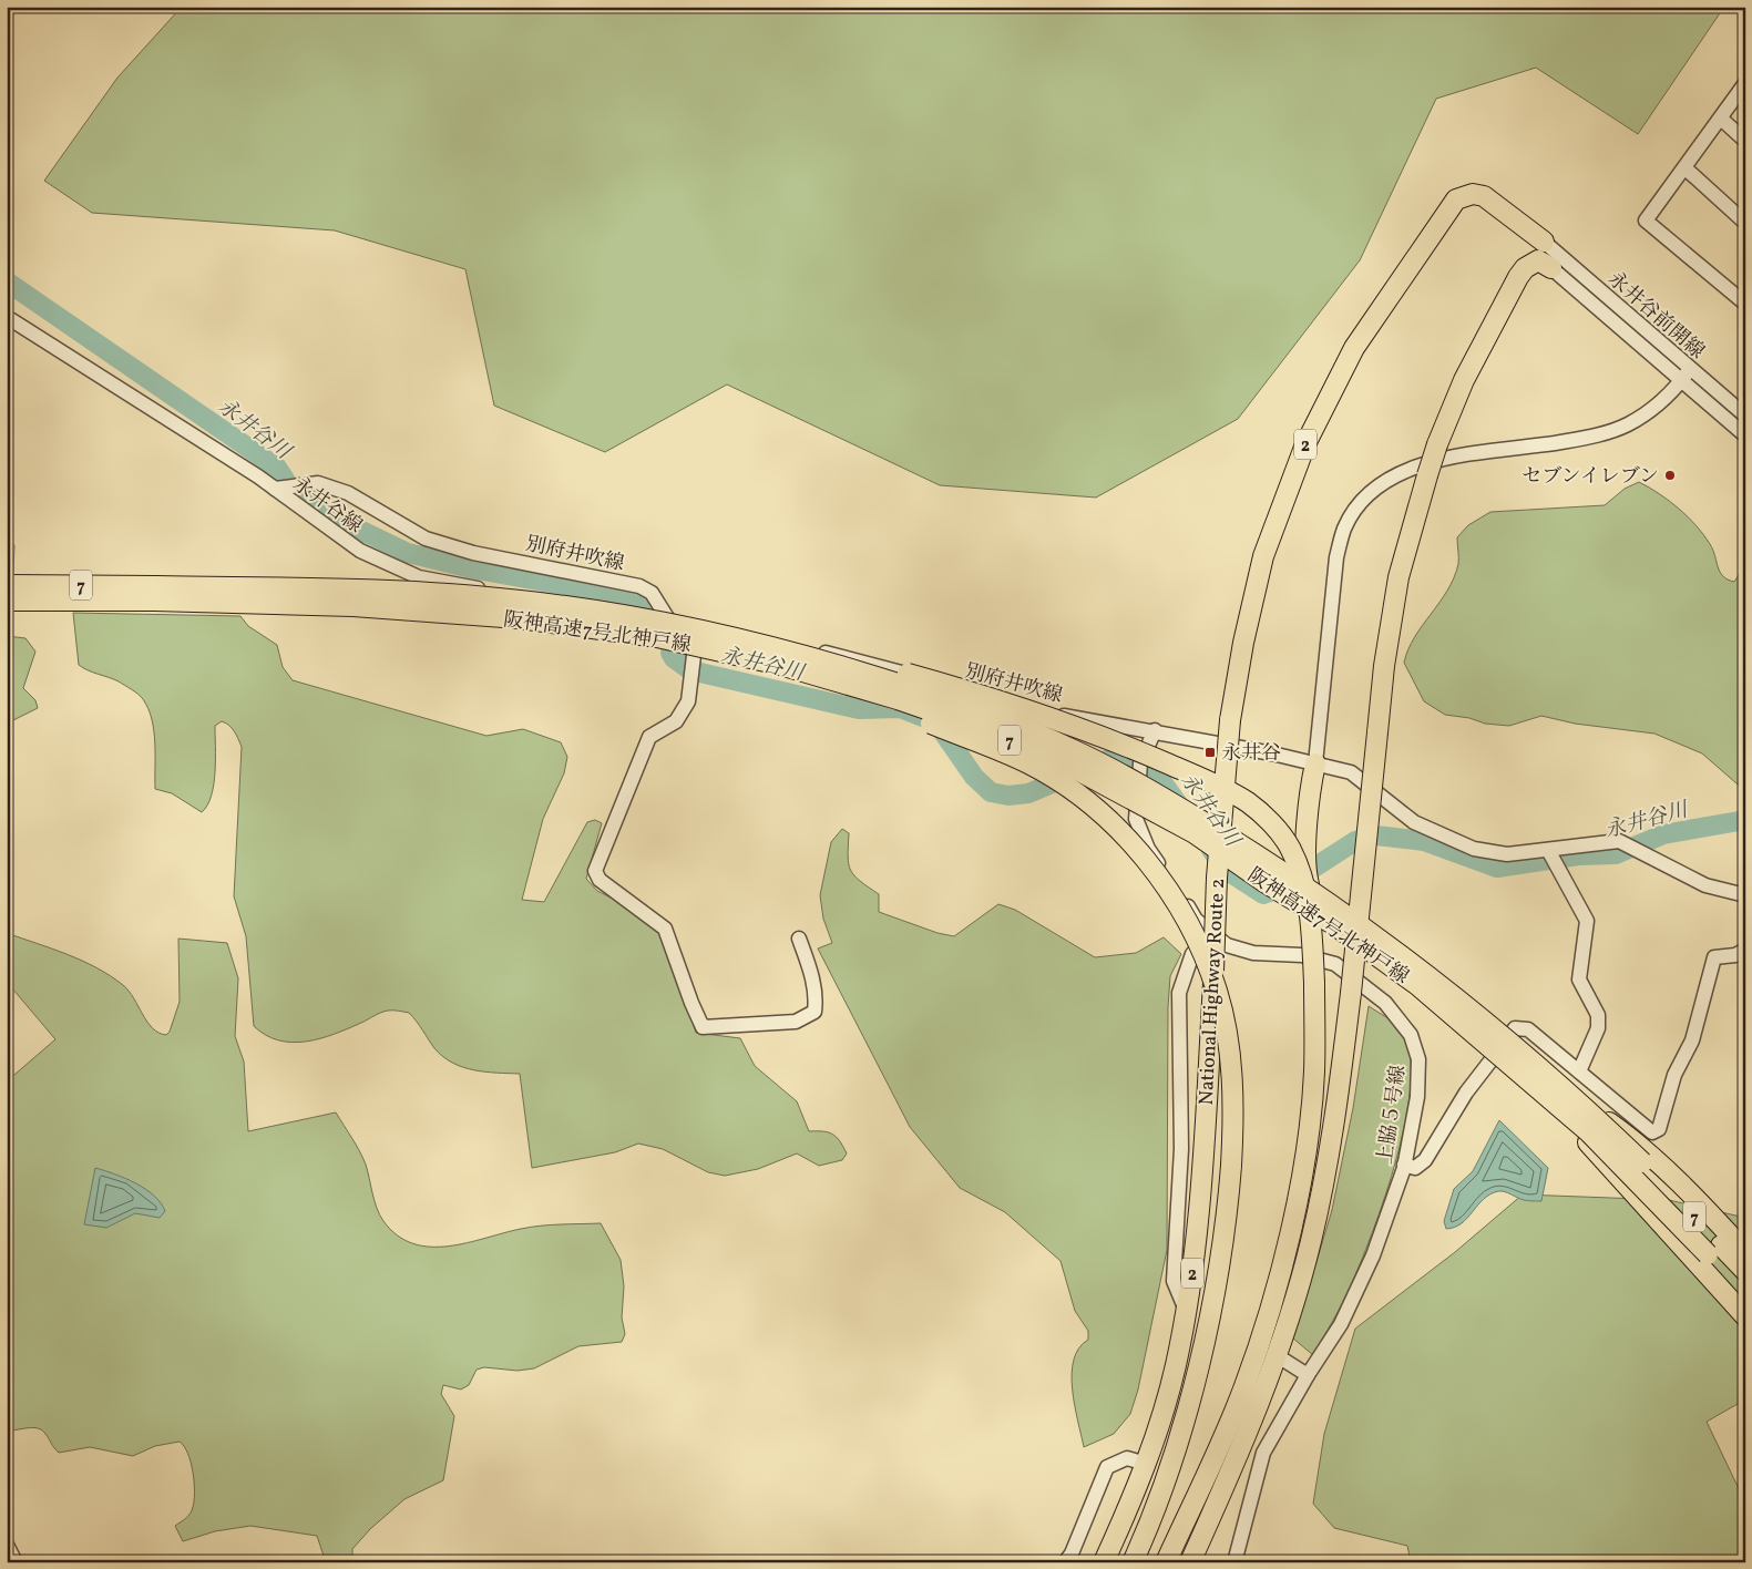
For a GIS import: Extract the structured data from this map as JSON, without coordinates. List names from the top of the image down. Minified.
{"streets":{"highway":["2","7","阪神高速7号北神戸線","National Highway Route 2"],"street":["永井谷前開線","永井谷線","別府井吹線","上脇５号線"]},"crossings":[["永井谷前開線","National Highway Route 2"],["永井谷線","別府井吹線"],["別府井吹線","上脇５号線"]],"water":["永井谷川"],"places":{"other":["セブンイレブン"],"transit":["永井谷"]}}
